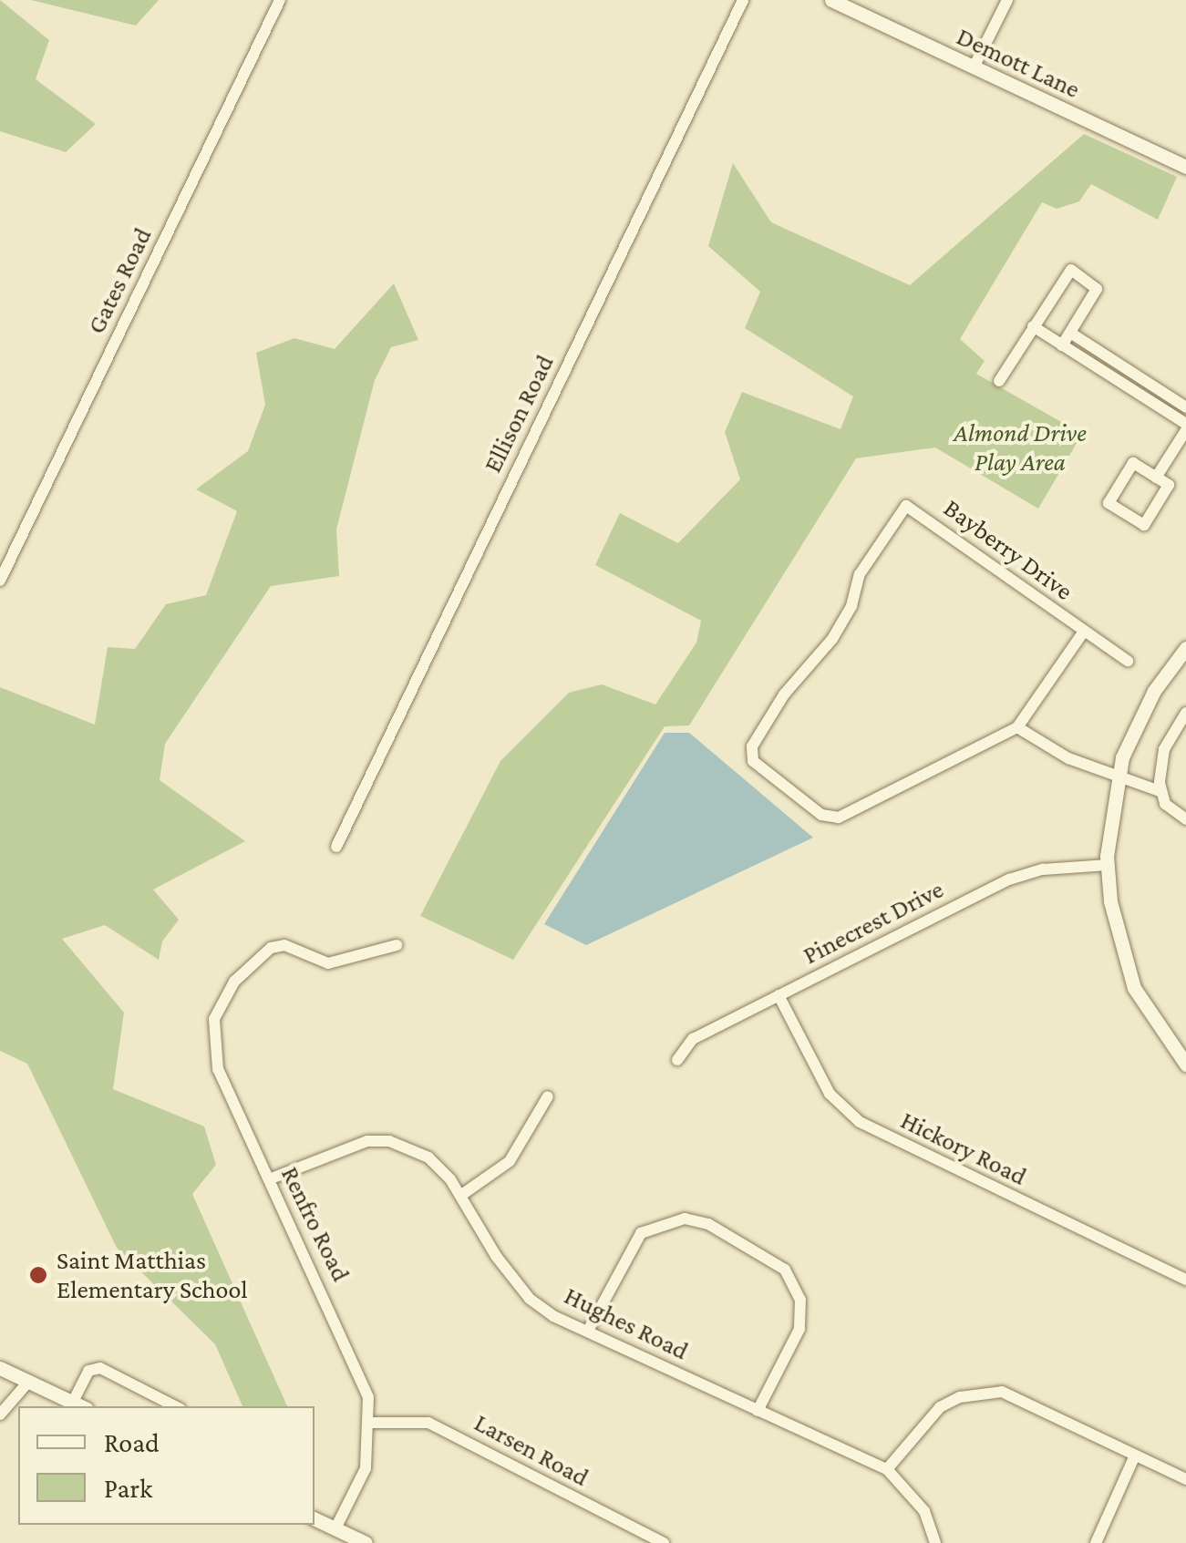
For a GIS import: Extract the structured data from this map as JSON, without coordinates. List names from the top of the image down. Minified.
{"streets":{"street":["Demott Lane","Gates Road","Ellison Road","Bayberry Drive","Pinecrest Drive","Hickory Road","Renfro Road","Hughes Road","Larsen Road"]},"crossings":[["Pinecrest Drive","Hickory Road"],["Renfro Road","Hughes Road"],["Renfro Road","Larsen Road"]],"parks":["Almond Drive Play Area"],"places":["Saint Matthias Elementary School"],"legend":["Road","Park"]}
